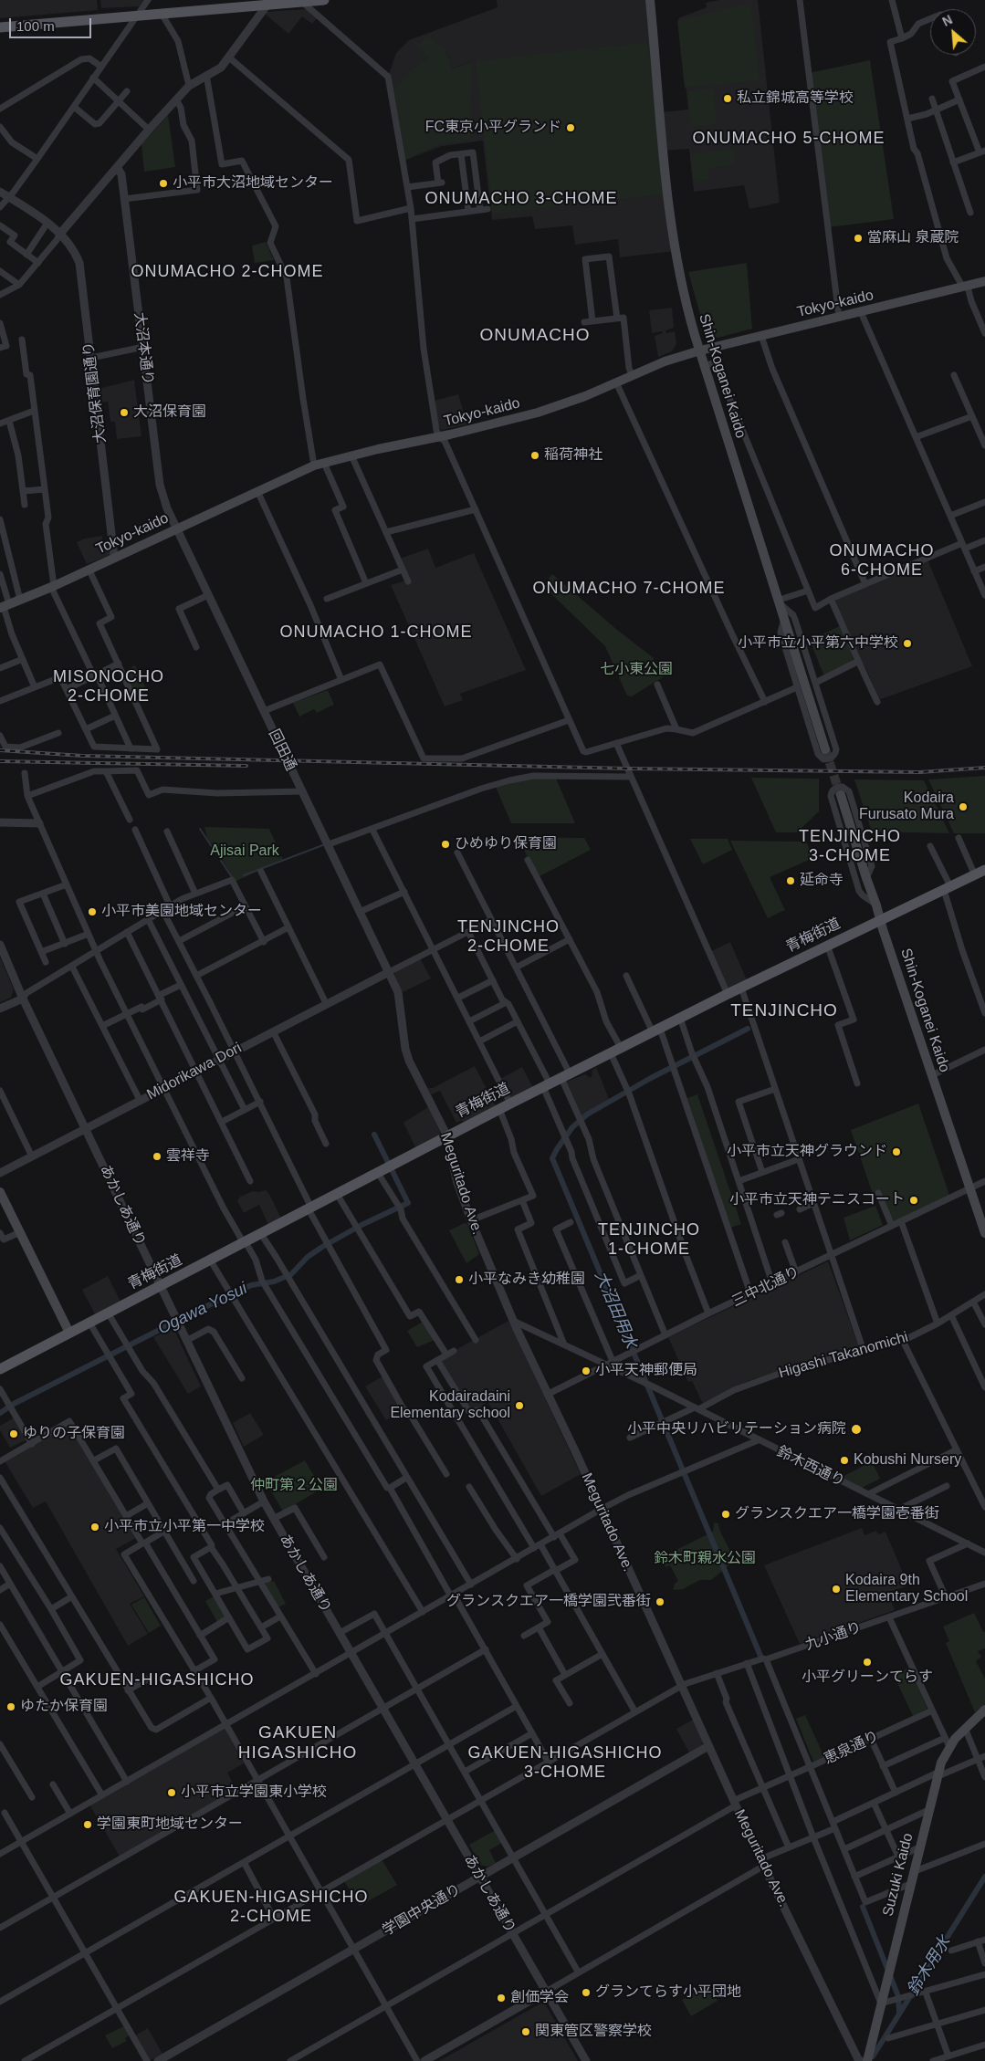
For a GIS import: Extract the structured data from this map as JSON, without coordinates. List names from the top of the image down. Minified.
{"streets":{"main road":["Tokyo-kaido","Shin-Koganei Kaido","青梅街道","Suzuki Kaido"],"street":["大沼本通り","大沼保育園通り","回田通","Midorikawa Dori","Meguritado Ave.","あかしあ通り","三中北通り","Higashi Takanomichi","鈴木西通り","九小通り","恵泉通り","学園中央通り"]},"crossings":[["Tokyo-kaido","大沼本通り"],["Tokyo-kaido","Shin-Koganei Kaido"],["Tokyo-kaido","大沼保育園通り"],["Tokyo-kaido","回田通"],["大沼本通り","回田通"],["Shin-Koganei Kaido","青梅街道"],["Shin-Koganei Kaido","三中北通り"],["回田通","Midorikawa Dori"],["回田通","Meguritado Ave."],["青梅街道","Meguritado Ave."],["青梅街道","あかしあ通り"],["Midorikawa Dori","Meguritado Ave."],["Midorikawa Dori","あかしあ通り"],["Meguritado Ave.","三中北通り"],["Meguritado Ave.","鈴木西通り"],["Meguritado Ave.","九小通り"],["Meguritado Ave.","恵泉通り"],["Meguritado Ave.","学園中央通り"],["あかしあ通り","九小通り"],["あかしあ通り","恵泉通り"],["あかしあ通り","学園中央通り"],["三中北通り","鈴木西通り"],["Higashi Takanomichi","鈴木西通り"]],"districts":["ONUMACHO 5-CHOME","ONUMACHO 3-CHOME","ONUMACHO 2-CHOME","ONUMACHO","ONUMACHO 6-CHOME","ONUMACHO 7-CHOME","ONUMACHO 1-CHOME","MISONOCHO 2-CHOME","TENJINCHO 3-CHOME","TENJINCHO 2-CHOME","TENJINCHO","TENJINCHO 1-CHOME","GAKUEN-HIGASHICHO","GAKUEN HIGASHICHO","GAKUEN-HIGASHICHO 3-CHOME","GAKUEN-HIGASHICHO 2-CHOME"],"water":["Ogawa Yosui","大沼田用水","鈴木用水"],"parks":["七小東公園","Ajisai Park","仲町第２公園","鈴木町親水公園"],"places":["私立錦城高等学校","FC東京小平グランド","小平市大沼地域センター","當麻山 泉蔵院","大沼保育園","稲荷神社","小平市立小平第六中学校","Kodaira Furusato Mura","ひめゆり保育園","延命寺","小平市美園地域センター","小平市立天神グラウンド","雲祥寺","小平市立天神テニスコート","小平なみき幼稚園","小平天神郵便局","Kodairadaini Elementary school","小平中央リハビリテーション病院","ゆりの子保育園","Kobushi Nursery","グランスクエア一橋学園壱番街","小平市立小平第一中学校","Kodaira 9th Elementary School","グランスクエア一橋学園弐番街","小平グリーンてらす","ゆたか保育園","小平市立学園東小学校","学園東町地域センター","グランてらす小平団地","創価学会","関東管区警察学校"],"scale_bar":"100 m","north":"top left"}
